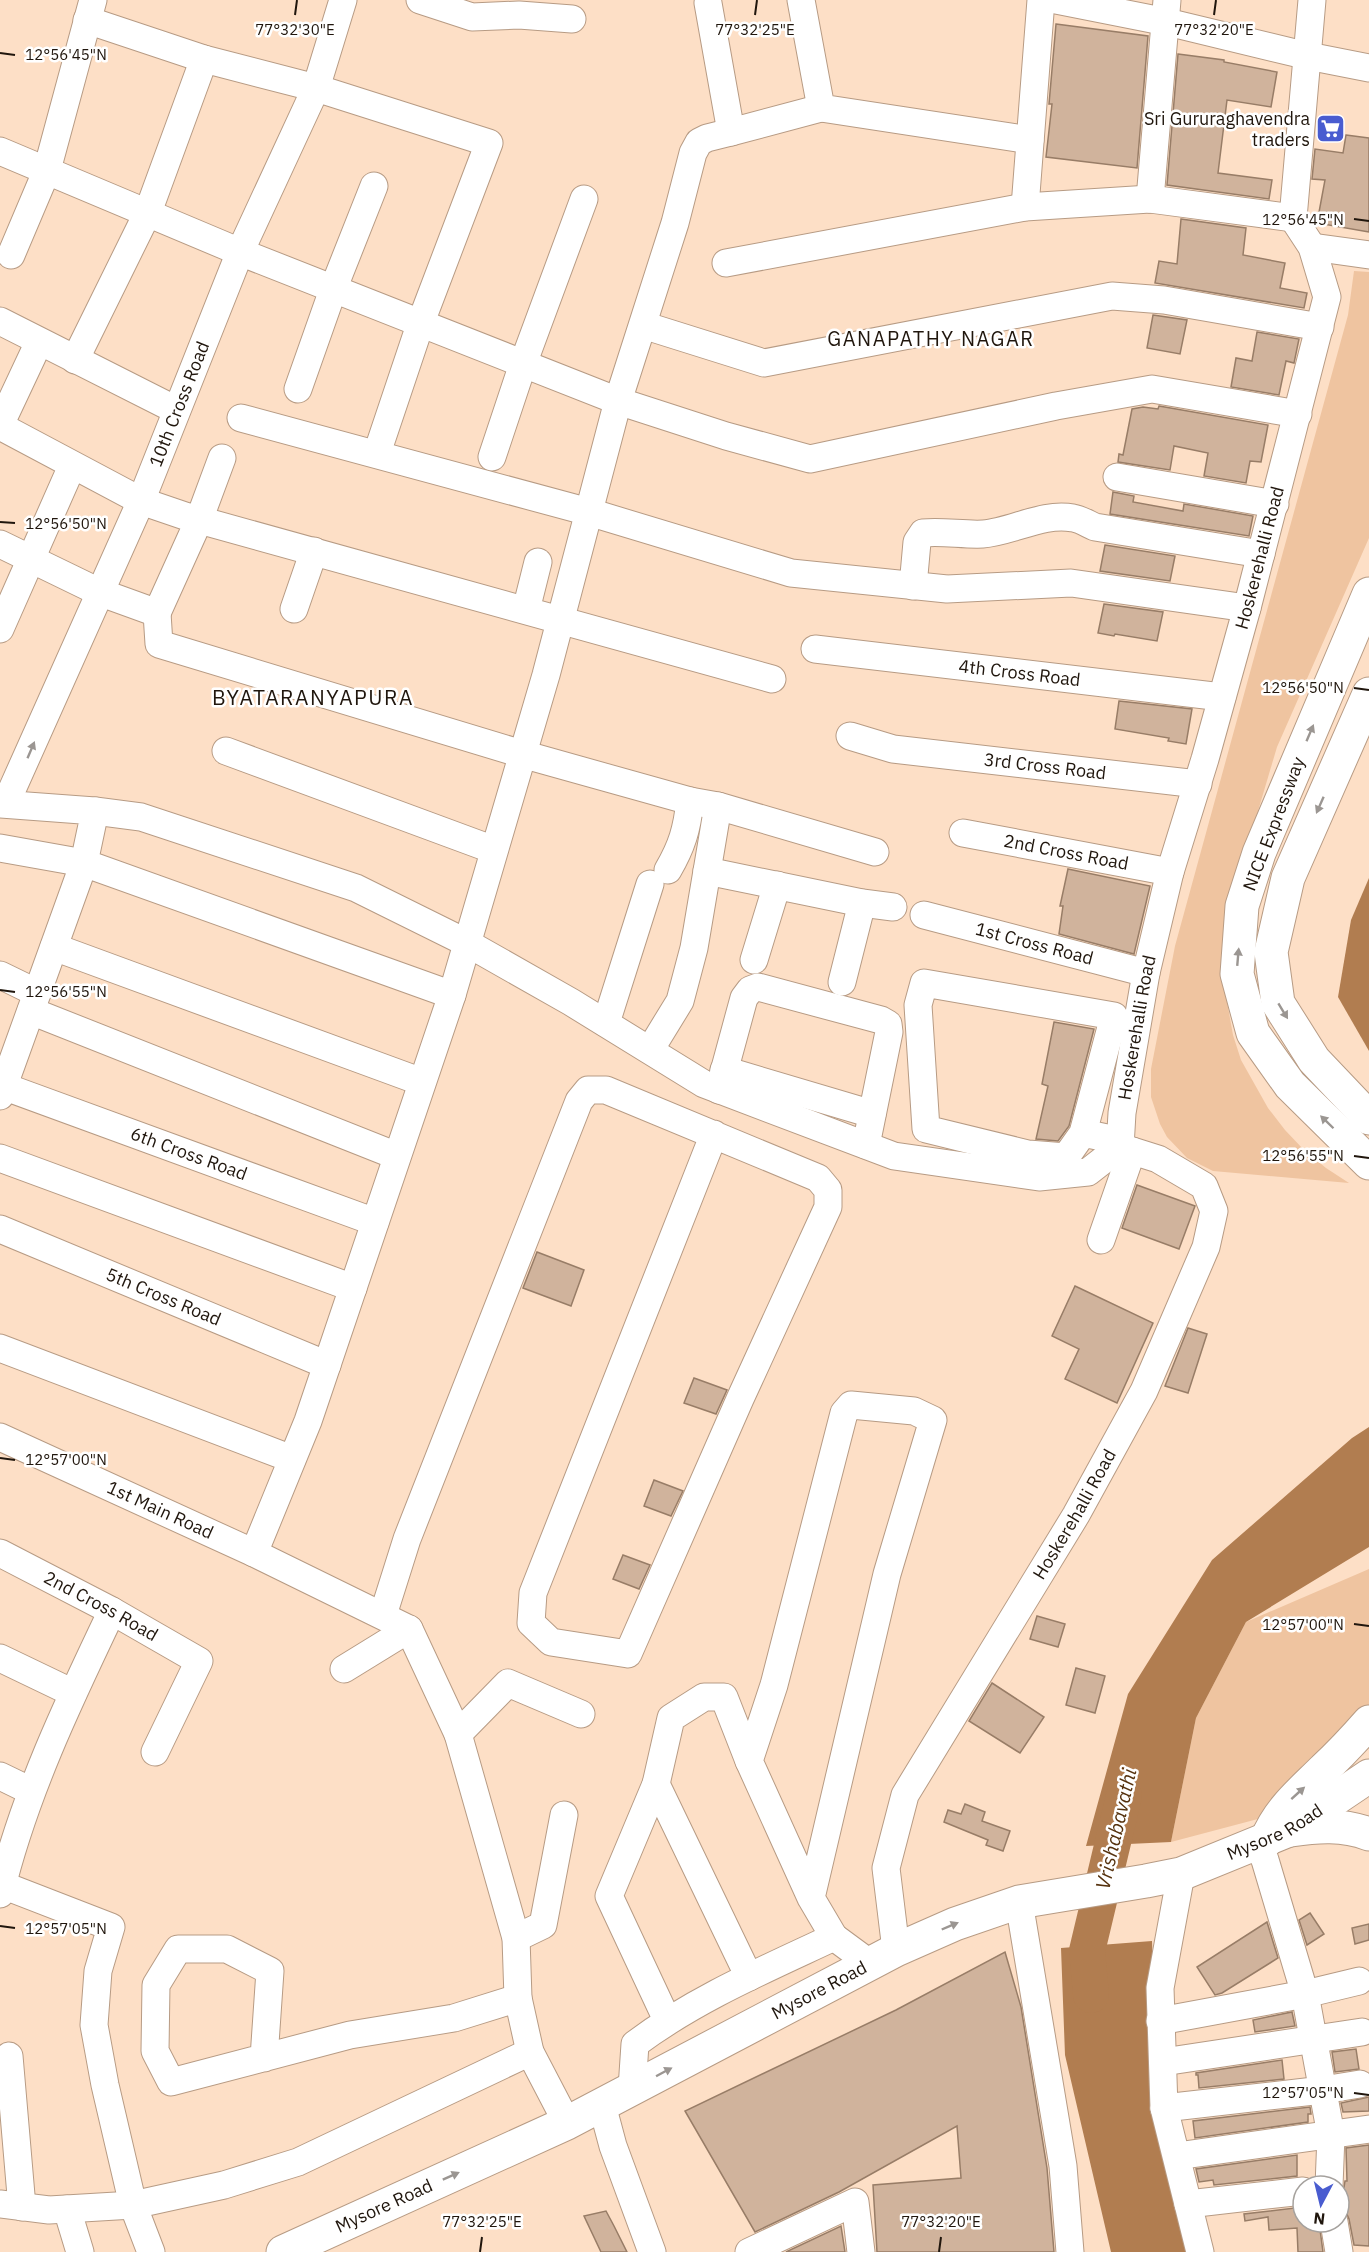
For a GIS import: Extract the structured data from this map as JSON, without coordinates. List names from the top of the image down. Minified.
{"streets":{"highway":["NICE Expressway","Mysore Road"],"street":["10th Cross Road","Hoskerehalli Road","4th Cross Road","3rd Cross Road","2nd Cross Road","1st Cross Road","6th Cross Road","5th Cross Road","1st Main Road"]},"crossings":[["Hoskerehalli Road","4th Cross Road"],["Hoskerehalli Road","3rd Cross Road"],["Hoskerehalli Road","2nd Cross Road"],["Hoskerehalli Road","1st Cross Road"],["Hoskerehalli Road","Mysore Road"]],"one_way":["Mysore Road"],"districts":["GANAPATHY NAGAR","BYATARANYAPURA"],"water":["Vrishabavathi"],"places":{"supermarket":["Sri Gururaghavendra traders"]},"north":"bottom","coordinates":["77°32'30\"E","77°32'25\"E","77°32'20\"E","12°56'45\"N","12°56'50\"N","12°56'55\"N","12°57'00\"N","12°57'05\"N"]}
